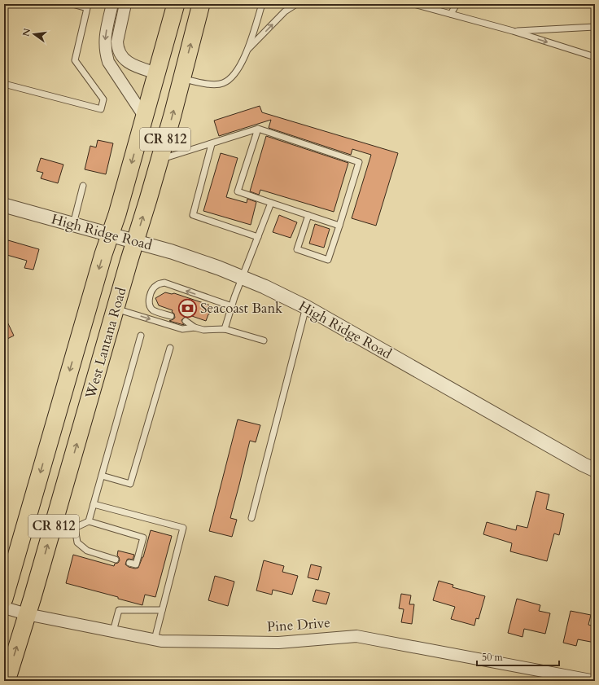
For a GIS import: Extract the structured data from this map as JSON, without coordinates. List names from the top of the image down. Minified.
{"streets":{"main road":["CR 812","West Lantana Road"],"street":["High Ridge Road","Pine Drive"]},"crossings":[["High Ridge Road","West Lantana Road"],["West Lantana Road","Pine Drive"]],"places":{"bank":["Seacoast Bank"]},"scale_bar":"50 m","north":"left"}
